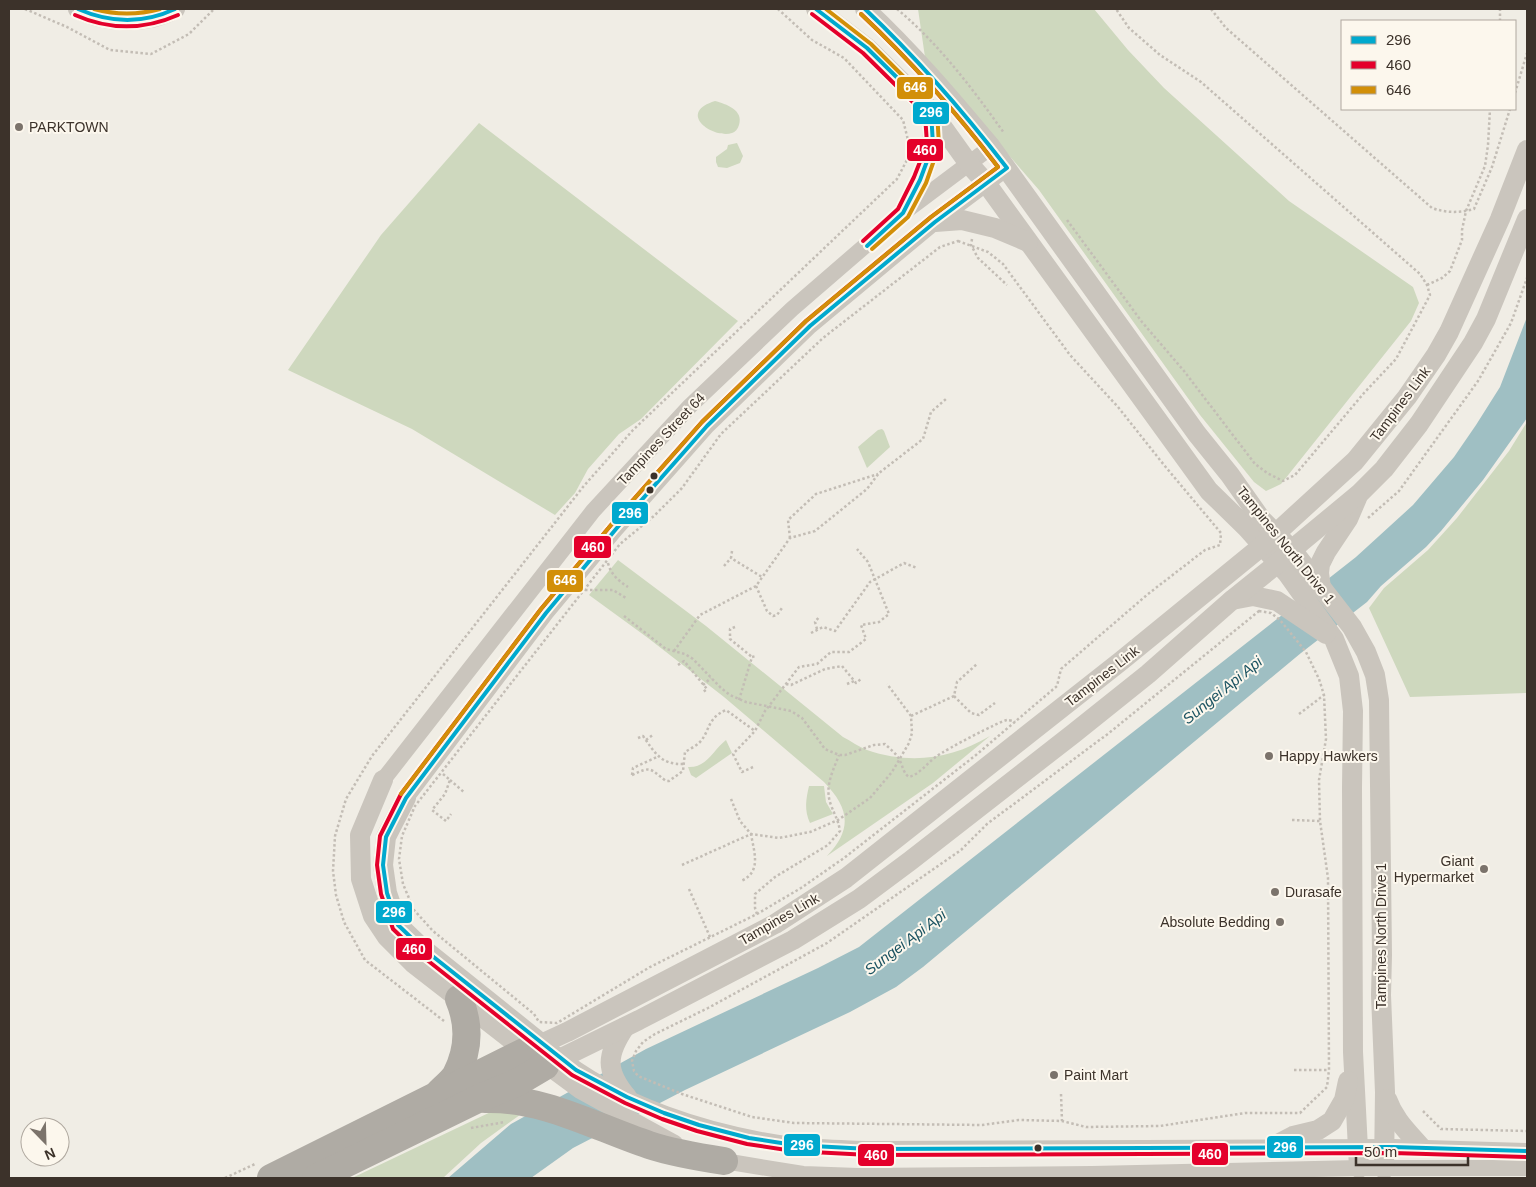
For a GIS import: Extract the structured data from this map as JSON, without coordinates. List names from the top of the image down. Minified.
{"streets":{"street":["Tampines Link","Tampines Street 64","Tampines North Drive 1"]},"crossings":[["Tampines Link","Tampines North Drive 1"],["Tampines Street 64","Tampines North Drive 1"]],"water":["Sungei Api Api"],"places":["PARKTOWN","Happy Hawkers","Giant Hypermarket","Durasafe","Absolute Bedding","Paint Mart"],"lines":["transit line 296","transit line 646","transit line 460"],"legend":["296","460","646"],"scale_bar":"50 m","north":"bottom right"}
